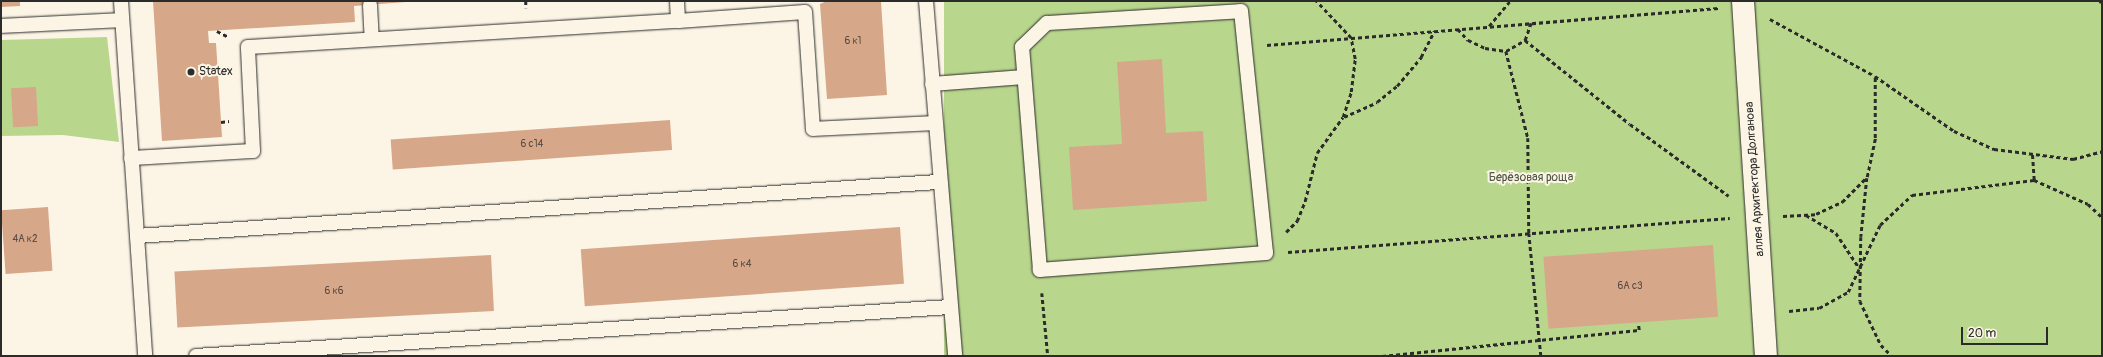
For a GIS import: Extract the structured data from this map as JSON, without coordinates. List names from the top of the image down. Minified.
{"streets":{"street":["аллея Архитектора Долганова"]},"parks":["Берёзовая роща"],"places":["Statex"],"house_numbers":["6 к1","6 с14","4А к2","6 к4","6А с3","6 к6"],"scale_bar":"20 m"}
